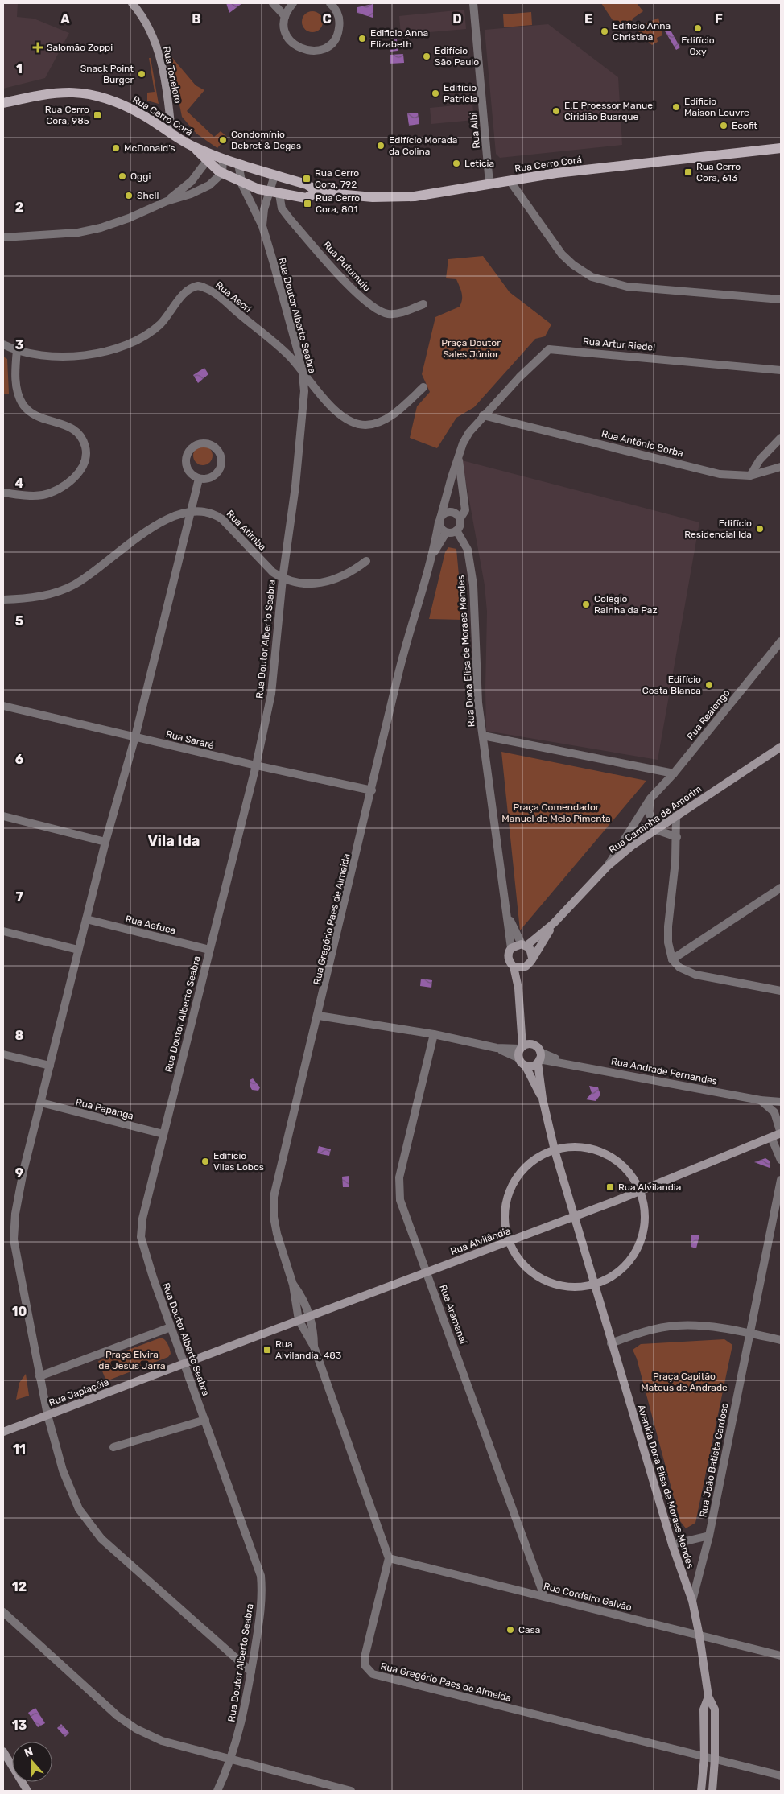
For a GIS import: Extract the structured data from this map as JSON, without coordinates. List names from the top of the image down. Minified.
{"streets":{"main road":["Rua Cerro Corá"],"street":["Rua Tonelero","Rua Aibi","Rua Putumuju","Rua Aecri","Rua Doutor Alberto Seabra","Rua Artur Riedel","Rua Antônio Borba","Rua Atimba","Rua Dona Elisa de Moraes Mendes","Rua Realengo","Rua Sararé","Rua Caminha de Amorim","Rua Gregório Paes de Almeida","Rua Aefuca","Rua Andrade Fernandes","Rua Papanga","Rua Alvilândia","Rua Aramanaí","Rua Japiaçóia","Rua João Batista Cardoso","Avenida Dona Elisa de Moraes Mendes","Rua Cordeiro Galvão"]},"crossings":[["Rua Tonelero","Rua Cerro Corá"],["Rua Cerro Corá","Rua Aibi"],["Rua Cerro Corá","Rua Putumuju"],["Rua Cerro Corá","Rua Doutor Alberto Seabra"],["Rua Putumuju","Rua Doutor Alberto Seabra"],["Rua Aecri","Rua Doutor Alberto Seabra"],["Rua Doutor Alberto Seabra","Rua Atimba"],["Rua Doutor Alberto Seabra","Rua Sararé"],["Rua Doutor Alberto Seabra","Rua Aefuca"],["Rua Doutor Alberto Seabra","Rua Papanga"],["Rua Doutor Alberto Seabra","Rua Alvilândia"],["Rua Doutor Alberto Seabra","Rua Japiaçóia"],["Rua Artur Riedel","Rua Antônio Borba"],["Rua Artur Riedel","Rua Gregório Paes de Almeida"],["Rua Antônio Borba","Rua Gregório Paes de Almeida"],["Rua Dona Elisa de Moraes Mendes","Rua Caminha de Amorim"],["Rua Dona Elisa de Moraes Mendes","Rua Gregório Paes de Almeida"],["Rua Realengo","Rua Caminha de Amorim"],["Rua Sararé","Rua Gregório Paes de Almeida"],["Rua Gregório Paes de Almeida","Rua Alvilândia"],["Rua Gregório Paes de Almeida","Avenida Dona Elisa de Moraes Mendes"],["Rua Gregório Paes de Almeida","Rua Cordeiro Galvão"],["Rua Andrade Fernandes","Avenida Dona Elisa de Moraes Mendes"],["Rua Alvilândia","Rua Aramanaí"],["Rua Alvilândia","Rua Japiaçóia"],["Rua Alvilândia","Avenida Dona Elisa de Moraes Mendes"],["Rua Aramanaí","Rua Cordeiro Galvão"],["Rua João Batista Cardoso","Avenida Dona Elisa de Moraes Mendes"],["Avenida Dona Elisa de Moraes Mendes","Rua Cordeiro Galvão"]],"districts":["Vila Ida"],"parks":["Praça Doutor Sales Júnior","Praça Comendador Manuel de Melo Pimenta","Praça Elvira de Jesus Jarra","Praça Capitão Mateus de Andrade"],"places":{"other":["Edifício Oxy","Edificio Anna Christina","Edificio Anna Elizabeth","Edifício São Paulo","Snack Point Burger","Edifício Patricia","Edificio Maison Louvre","E.E Proessor Manuel Ciridião Buarque","Ecofit","Condomínio Debret & Degas","Edifício Morada da Colina","McDonald's","Leticia","Oggi","Shell","Edifício Residencial Ida","Colégio Rainha da Paz","Edifício Costa Blanca","Edifício Vilas Lobos","Casa"],"health":["Salomão Zoppi"],"transit":["Rua Cerro Cora, 985","Rua Cerro Cora, 613","Rua Cerro Cora, 792","Rua Cerro Cora, 801","Rua Alvilandia","Rua Alvilandia, 483"]},"north":"top","grid":{"columns":["A","B","C","D","E","F"],"rows":["1","2","3","4","5","6","7","8","9","10","11","12","13"]}}
